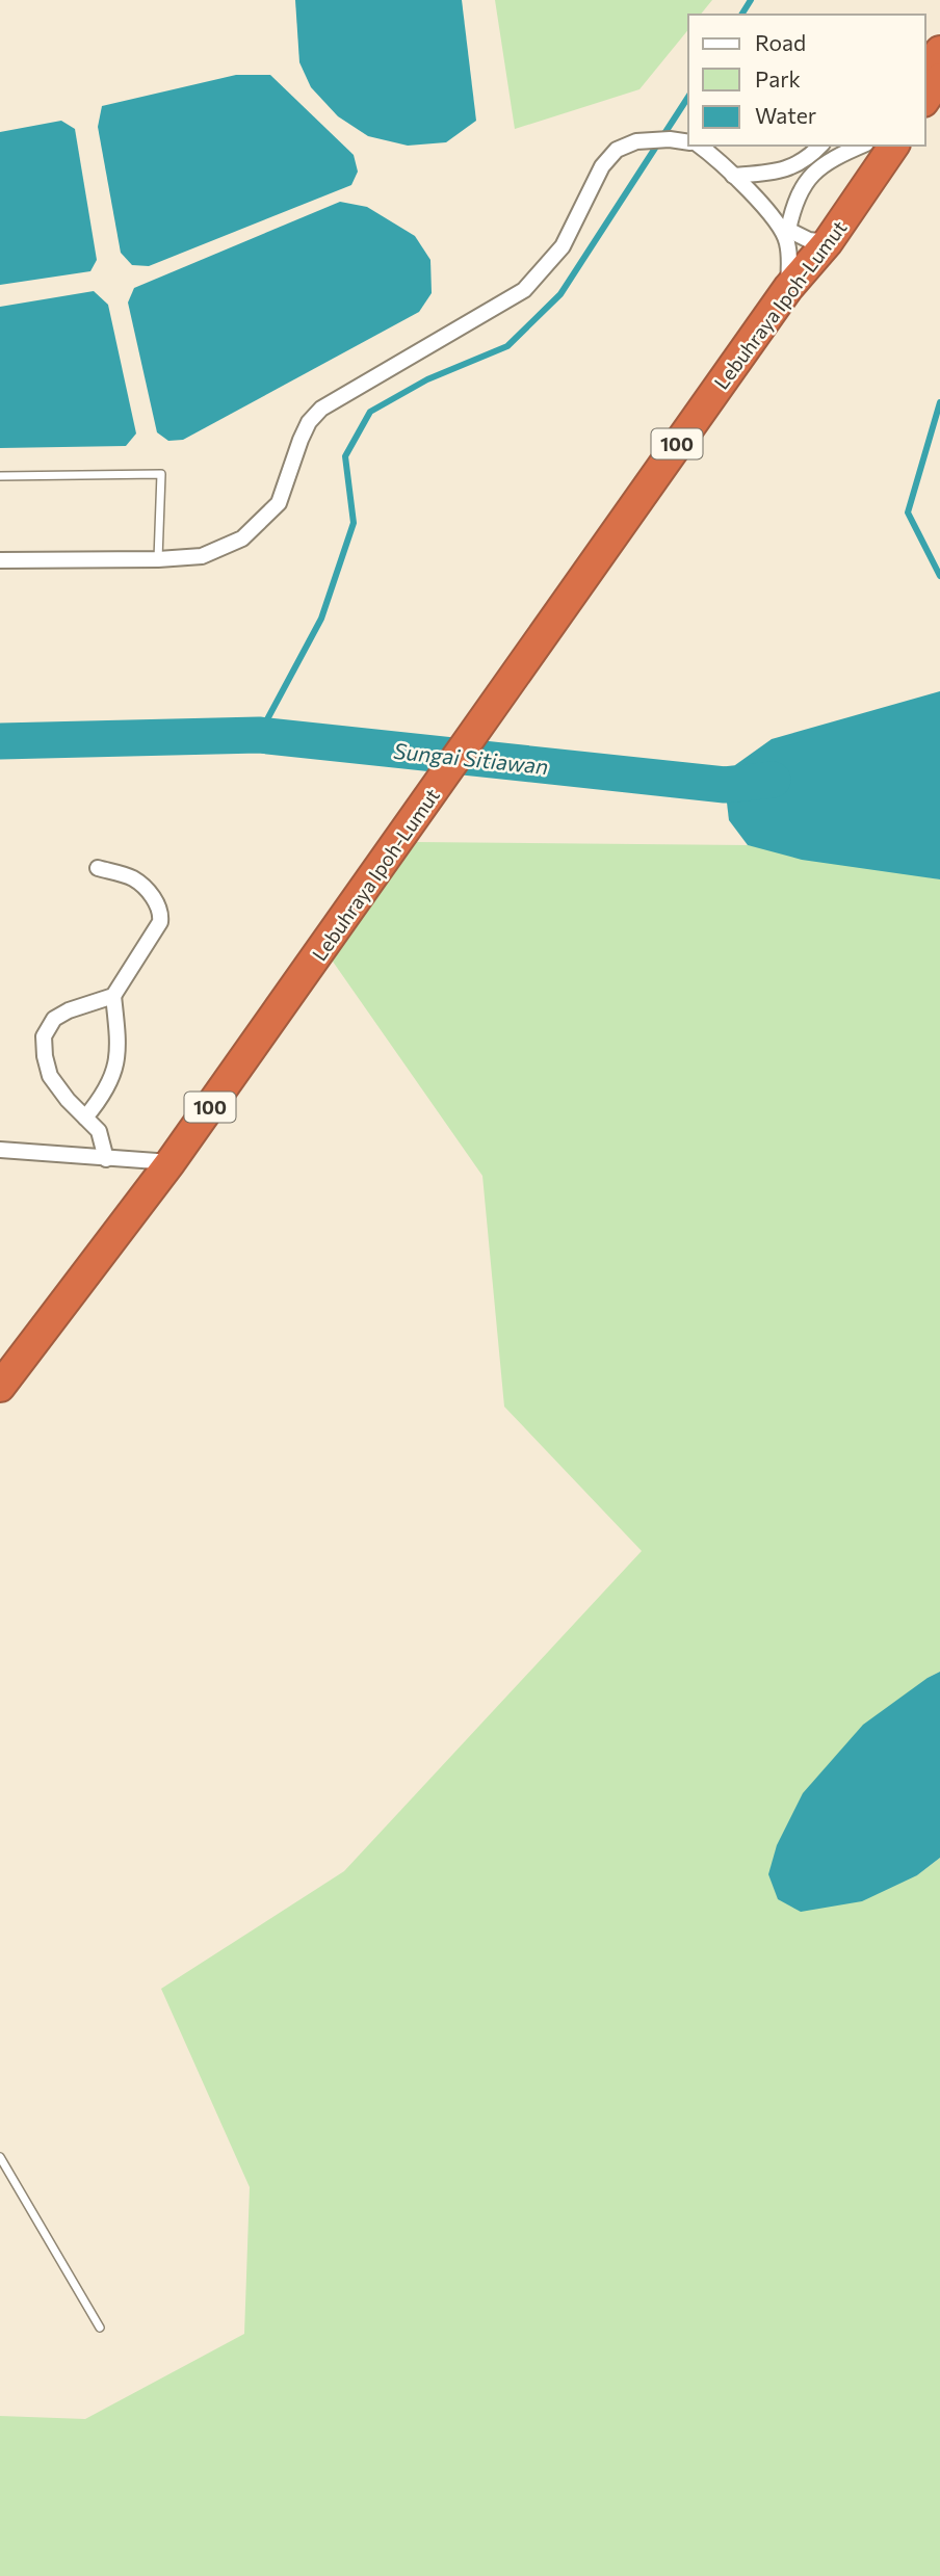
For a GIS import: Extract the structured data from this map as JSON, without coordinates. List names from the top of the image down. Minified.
{"streets":{"highway":["Lebuhraya Ipoh-Lumut","100"]},"water":["Sungai Sitiawan"],"legend":["Road","Park","Water"]}
